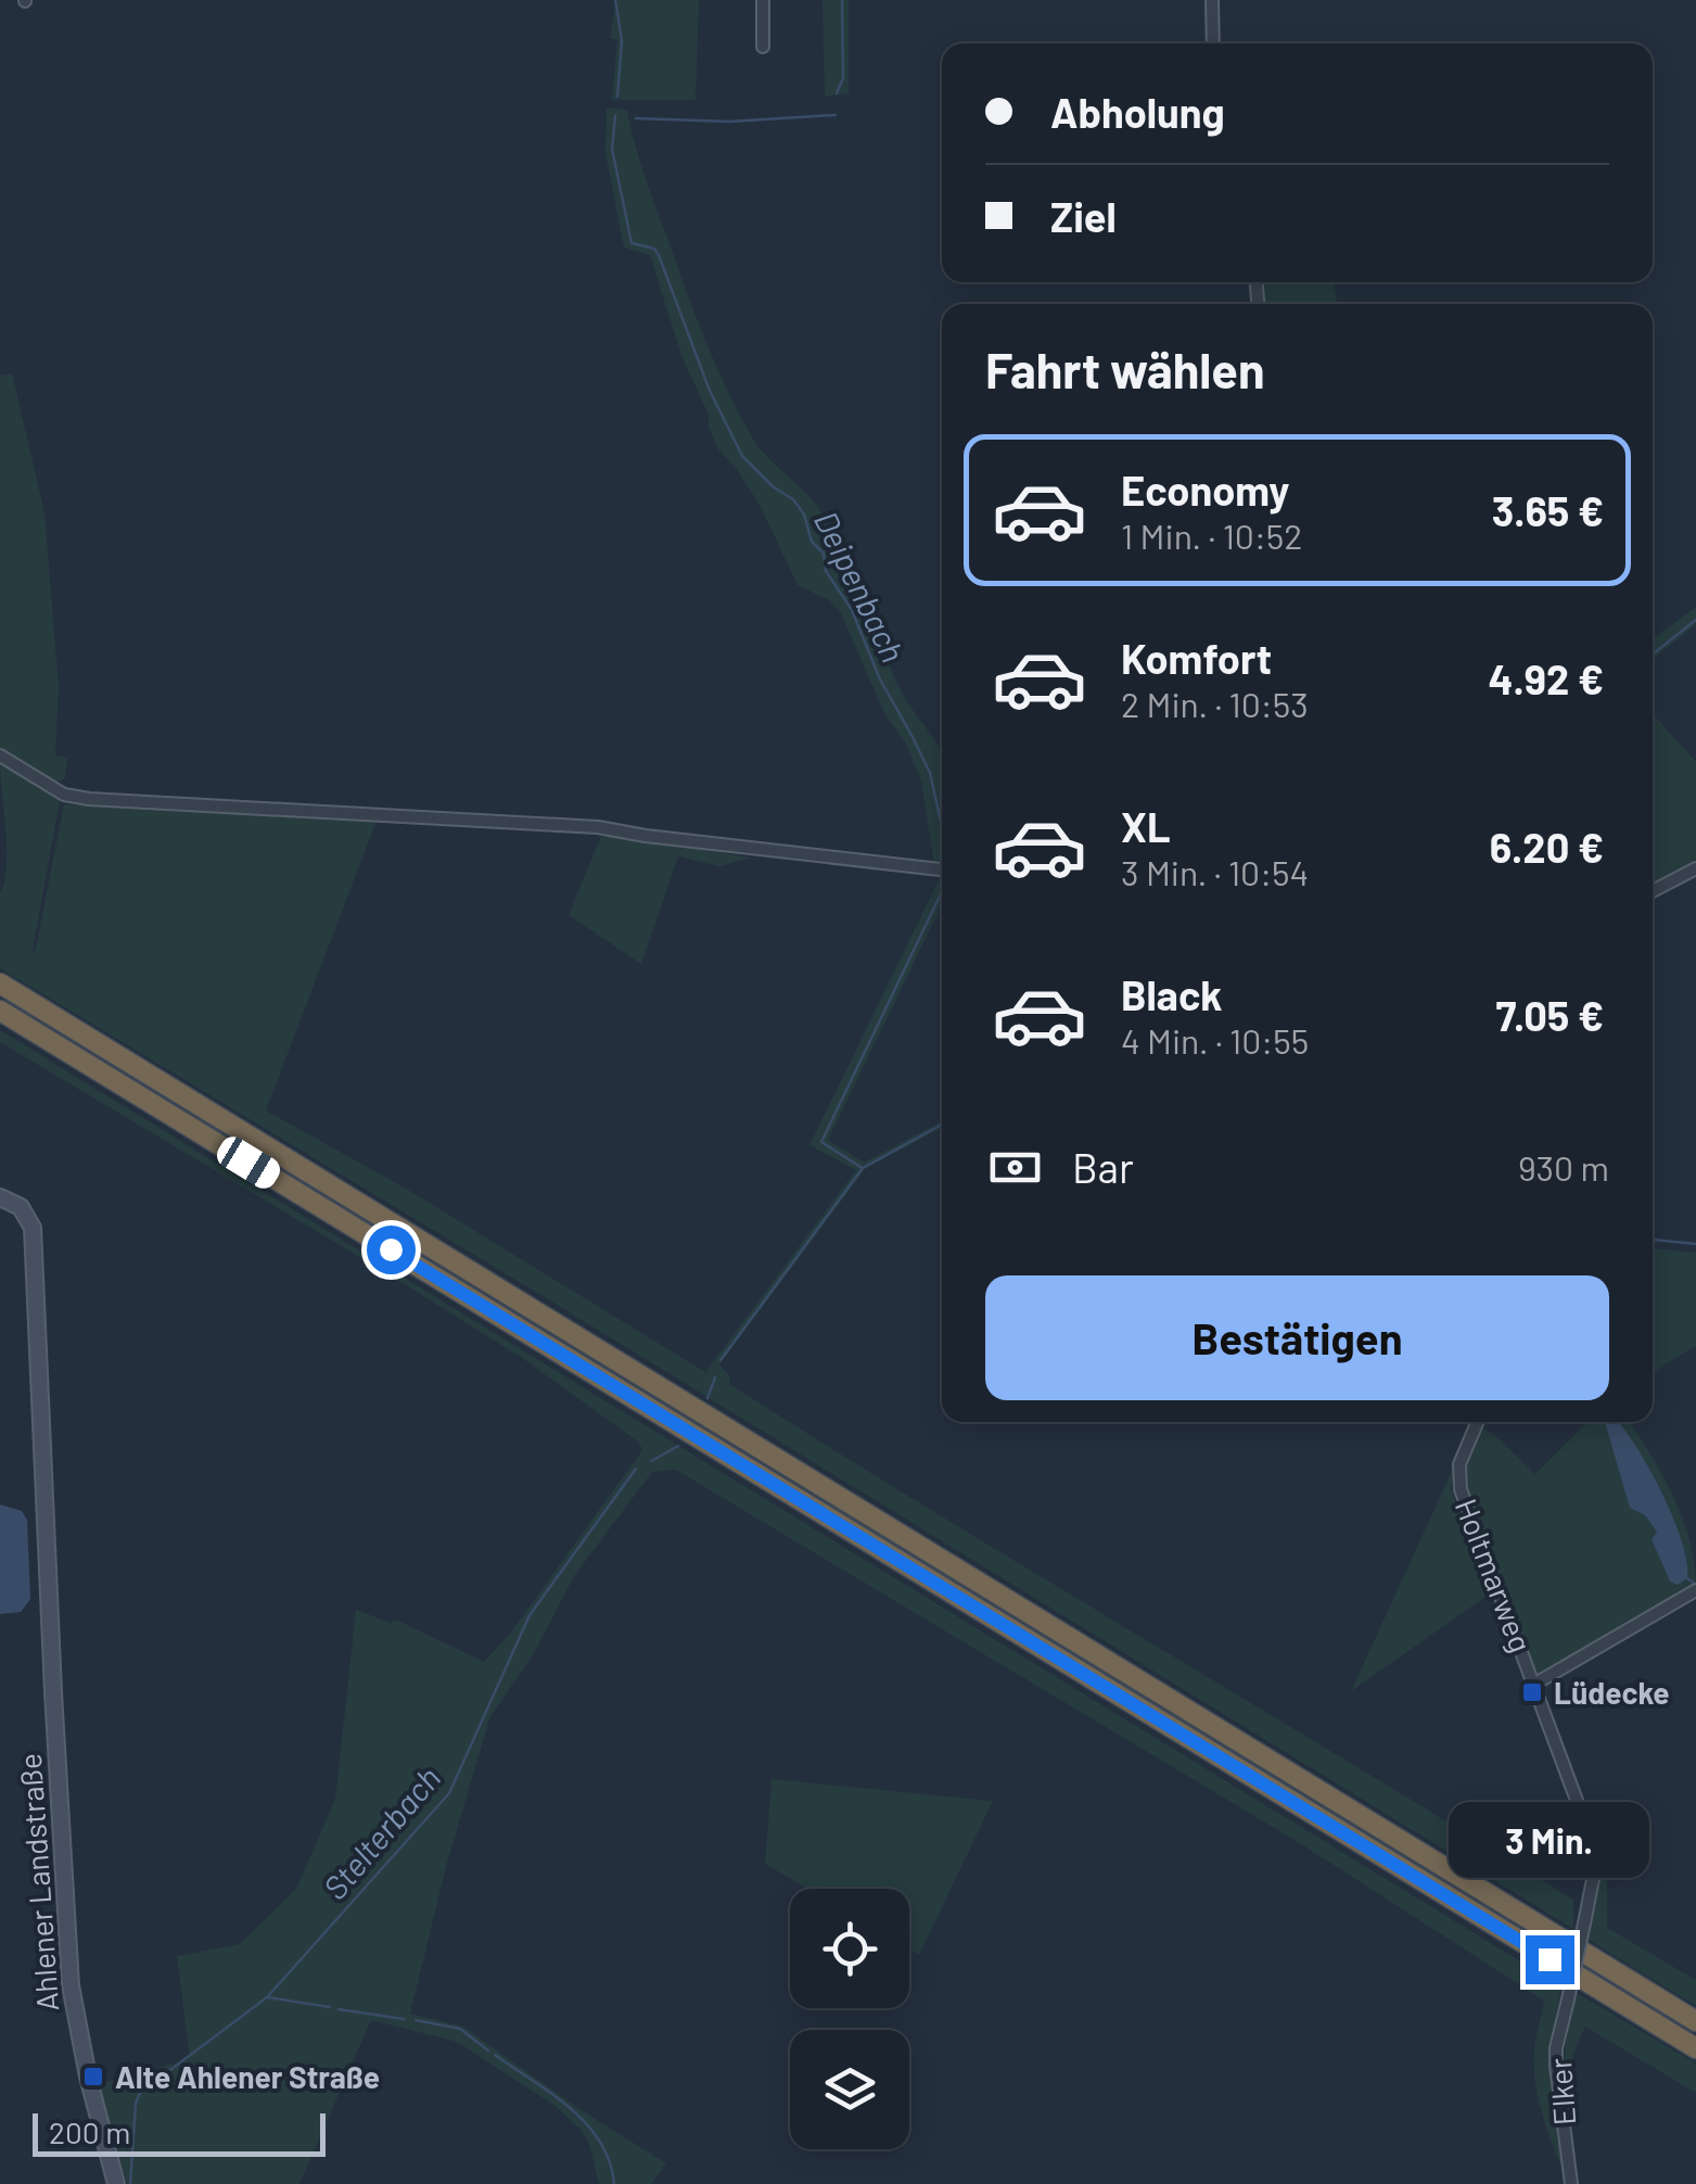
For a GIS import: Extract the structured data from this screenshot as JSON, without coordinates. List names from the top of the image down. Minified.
{"streets":{"street":["Holtmarweg","Ahlener Landstraße","Elker"]},"crossings":[["Holtmarweg","Elker"]],"water":["Deipenbach","Stelterbach"],"places":{"transit":["Lüdecke","Alte Ahlener Straße"]},"scale_bar":"200 m","page":{"banner":["Abholung","Ziel"],"heading":"Fahrt wählen","list":[{"name":"Economy","note":"1 Min. · 10:52","value":"3.65 €"},{"name":"Komfort","note":"2 Min. · 10:53","value":"4.92 €"},{"name":"XL","note":"3 Min. · 10:54","value":"6.20 €"},{"name":"Black","note":"4 Min. · 10:55","value":"7.05 €"}],"pay":["Bar","930 m"],"buttons":"Bestätigen","bubble":"3 Min.","scale":"200 m"}}
